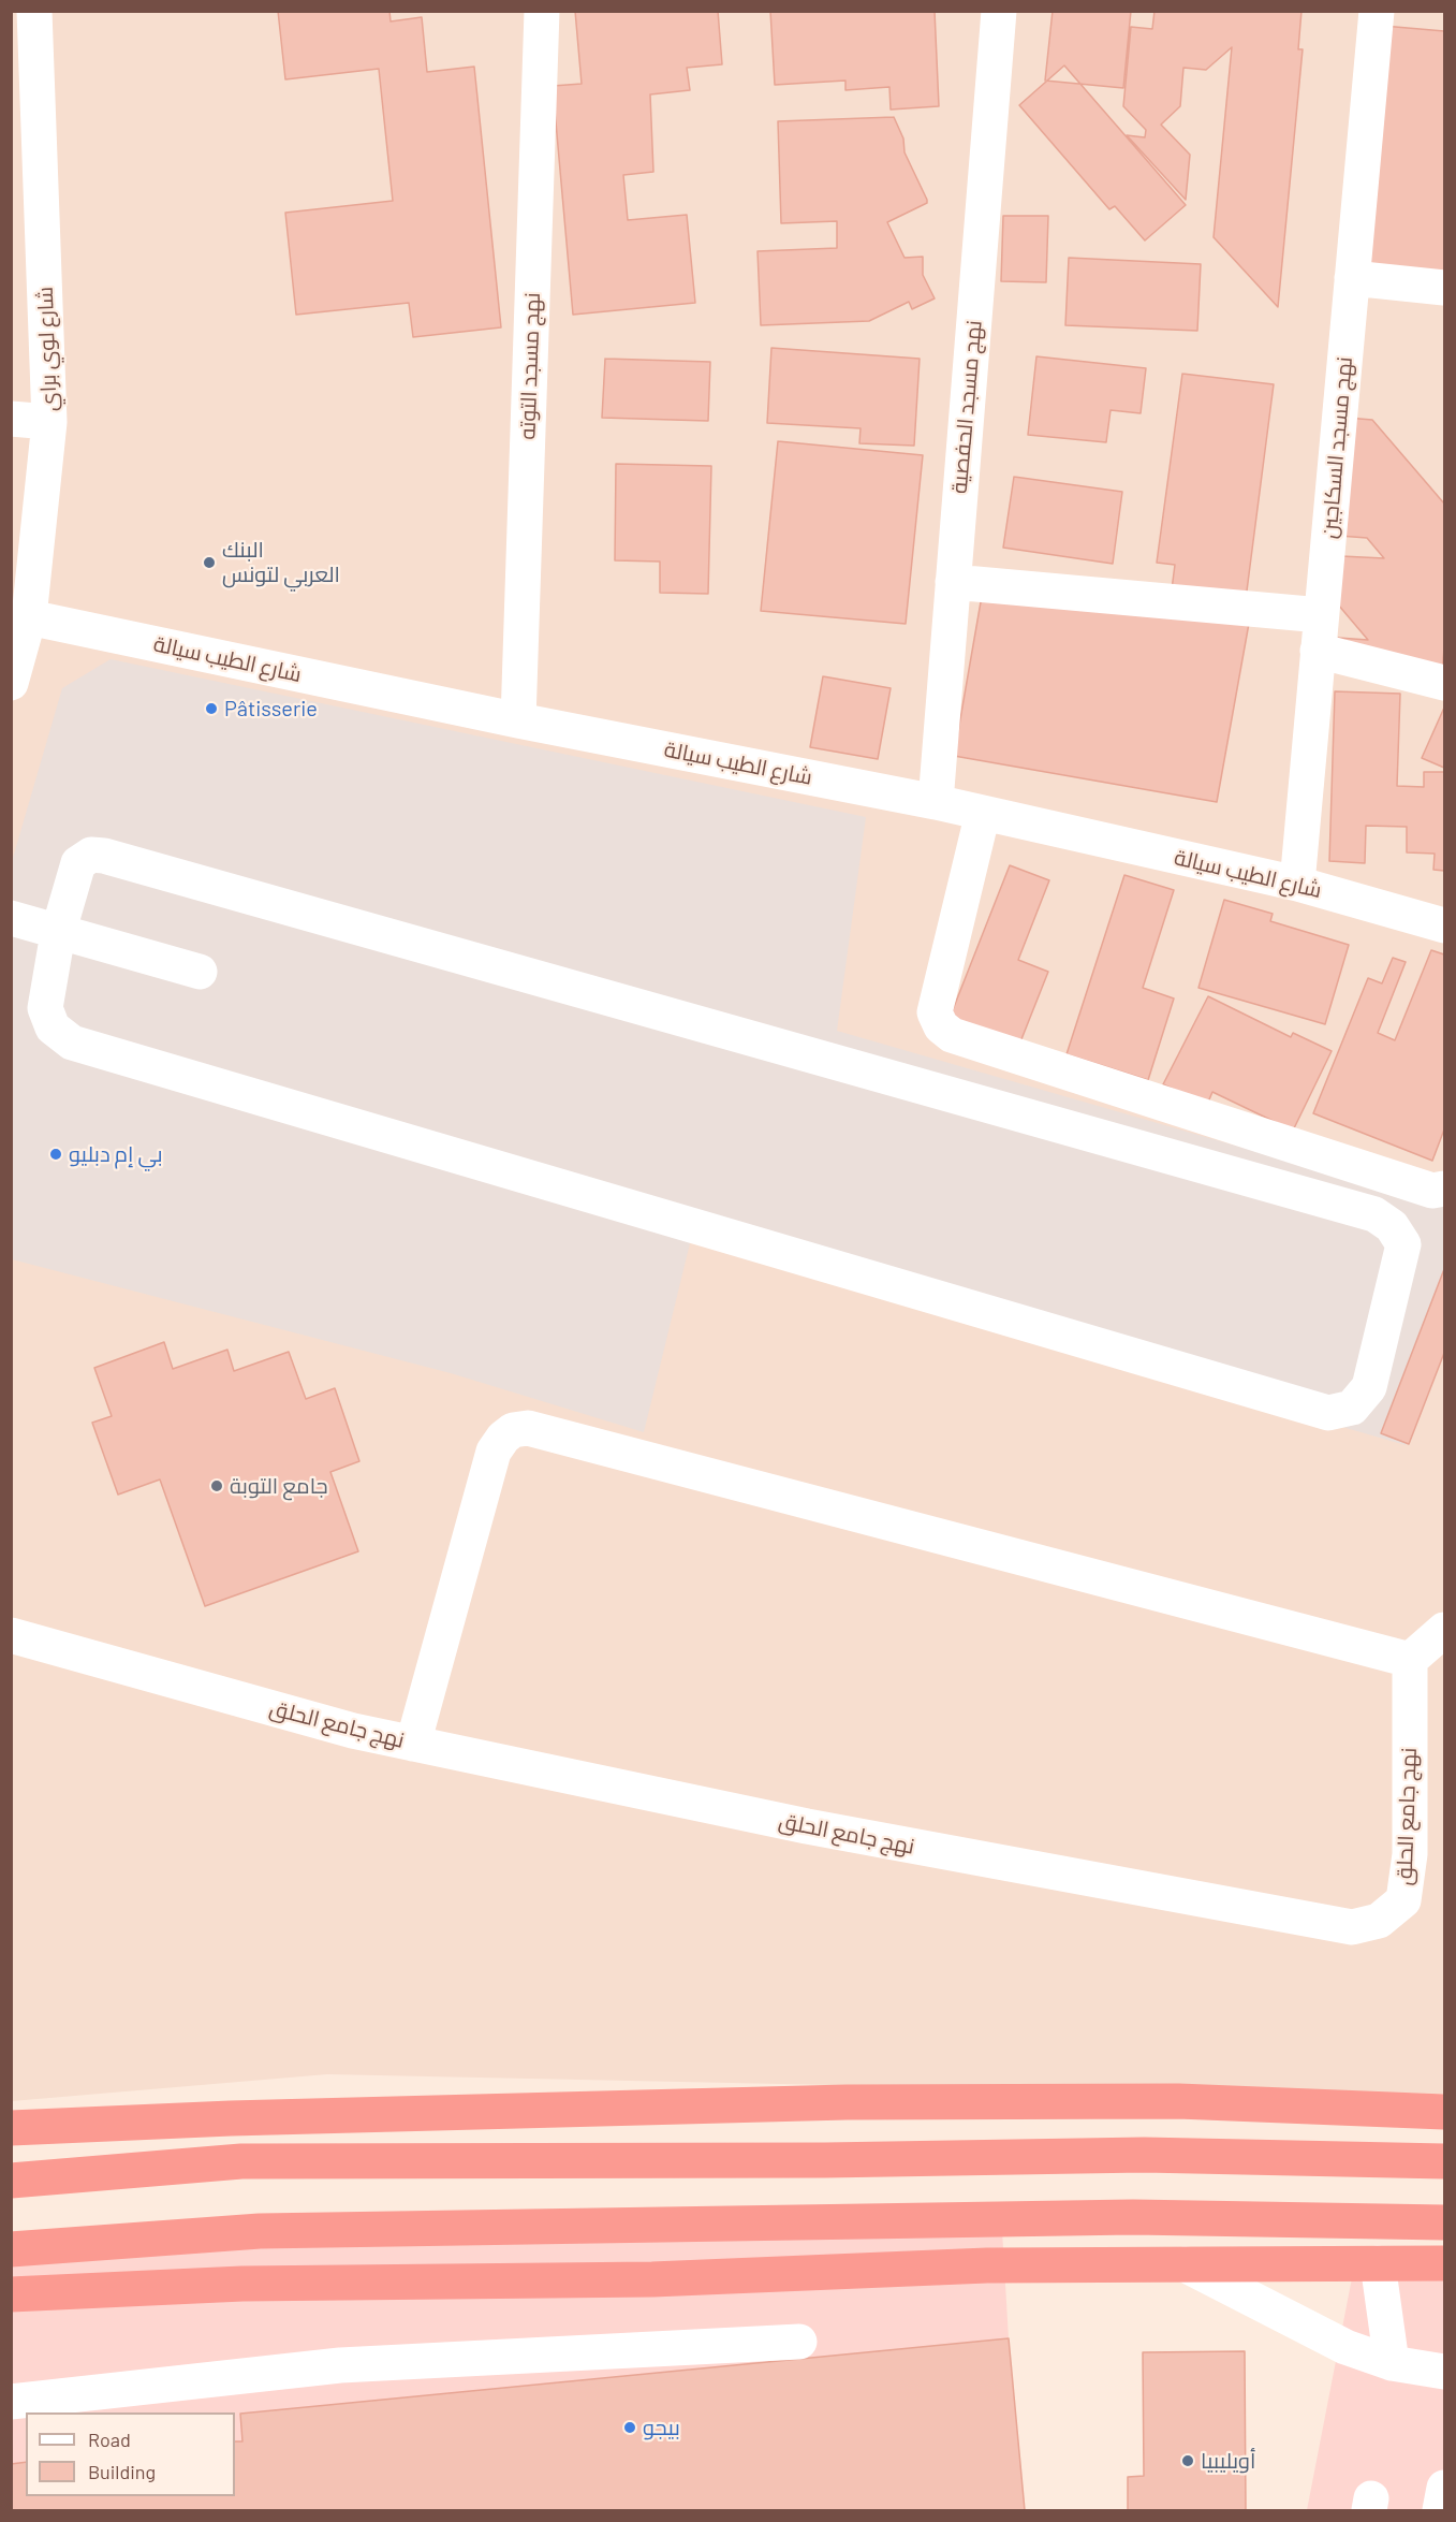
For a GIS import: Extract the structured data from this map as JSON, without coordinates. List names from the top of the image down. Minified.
{"streets":{"street":["شارع لوي براي","نهج مسجد التوته","نهج مسجد الحفصية","نهج مسجد السكاجين","شارع الطيب سيالة","نهج جامع الحلق"]},"crossings":[["شارع لوي براي","شارع الطيب سيالة"],["نهج مسجد التوته","شارع الطيب سيالة"],["نهج مسجد الحفصية","شارع الطيب سيالة"],["نهج مسجد السكاجين","شارع الطيب سيالة"]],"places":["البنك العربي لتونس","Pâtisserie","بي إم دبليو","جامع التوبة","بيجو","أويليبيا"],"legend":["Road","Building"]}
